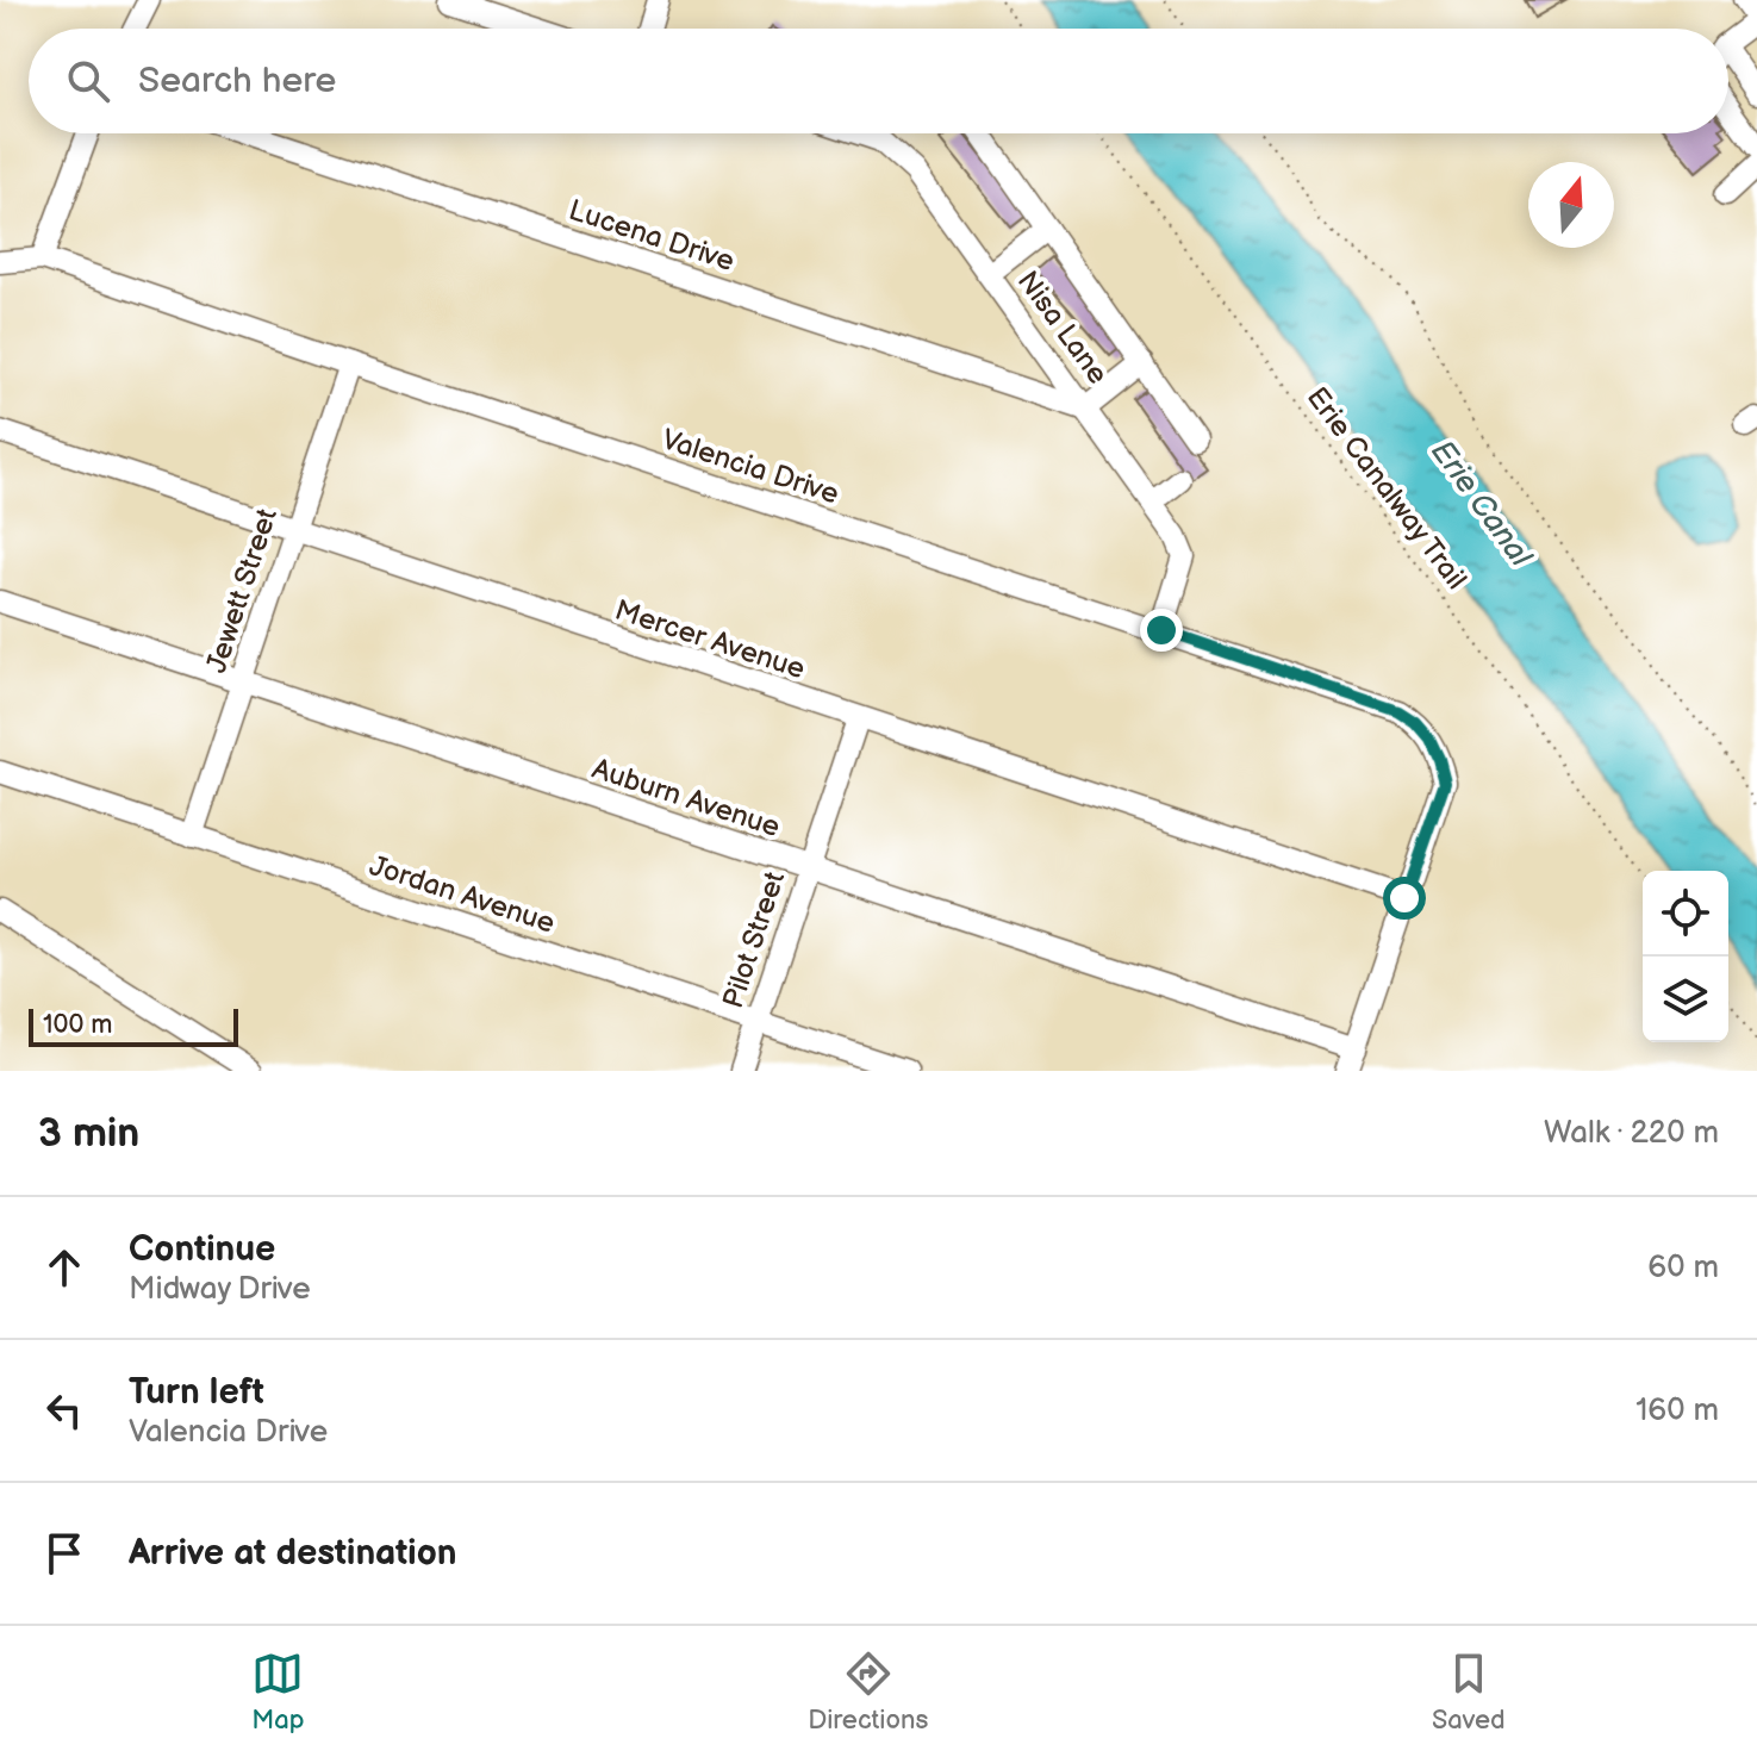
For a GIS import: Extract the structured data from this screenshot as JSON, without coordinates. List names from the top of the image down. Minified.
{"streets":{"street":["Lucena Drive","Nisa Lane","Valencia Drive","Jewett Street","Mercer Avenue","Auburn Avenue","Jordan Avenue","Pilot Street"],"path":["Erie Canalway Trail"]},"crossings":[["Lucena Drive","Nisa Lane"],["Nisa Lane","Valencia Drive"],["Valencia Drive","Jewett Street"],["Valencia Drive","Mercer Avenue"],["Jewett Street","Mercer Avenue"],["Jewett Street","Auburn Avenue"],["Jewett Street","Jordan Avenue"],["Mercer Avenue","Pilot Street"],["Auburn Avenue","Pilot Street"],["Jordan Avenue","Pilot Street"]],"water":["Erie Canal"],"scale_bar":"100 m","north":"top","page":{"search":"Search here","scale":"100 m","heading":["3 min","Walk · 220 m"],"list":[["Continue","Midway Drive","60 m"],["Turn left","Valencia Drive","160 m"],"Arrive at destination"],"nav":["Map","Directions","Saved"]}}
